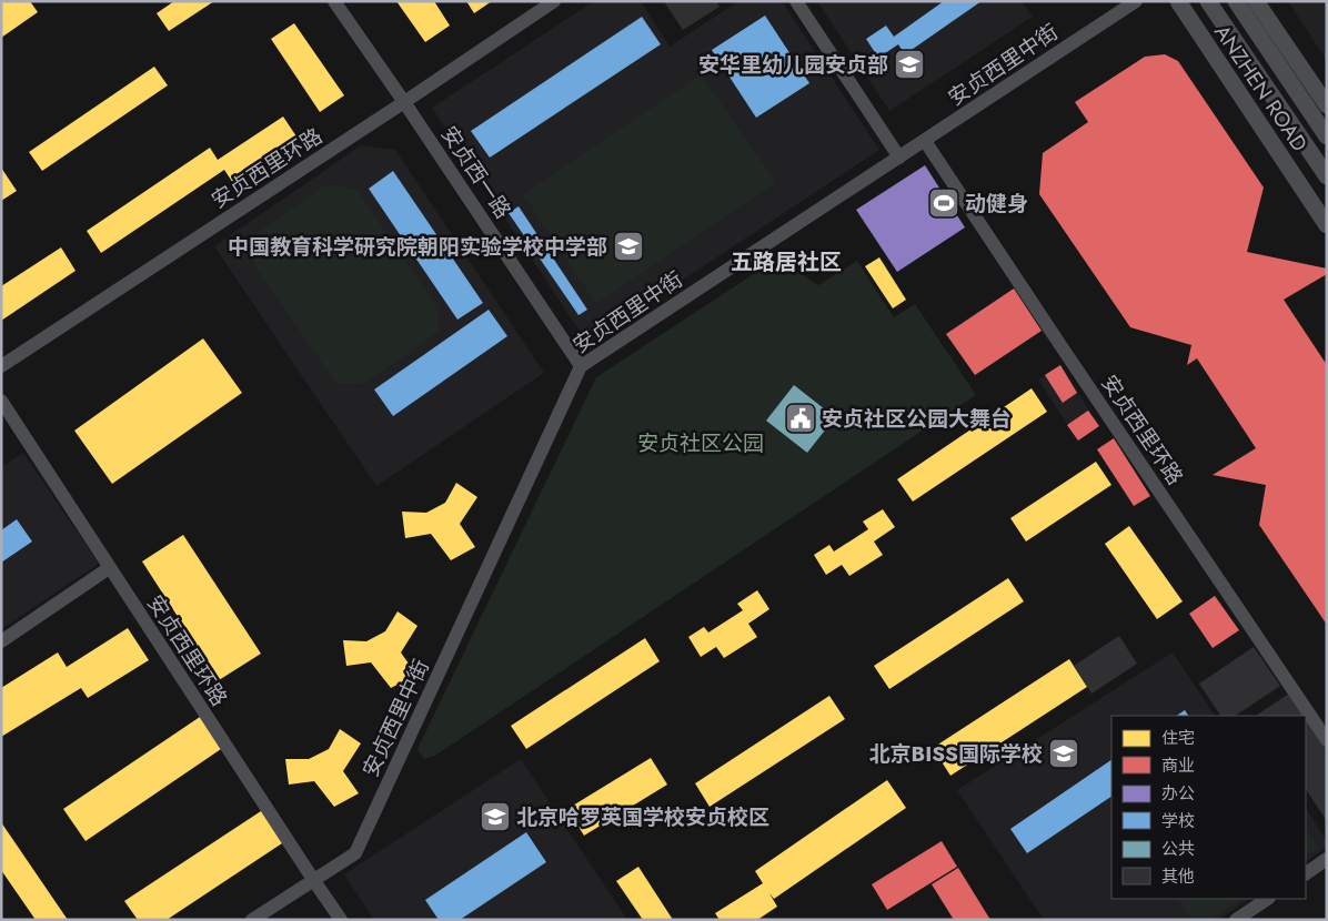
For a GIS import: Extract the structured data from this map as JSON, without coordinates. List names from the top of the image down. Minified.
{"streets":{"street":["安贞西里中街","ANZHEN ROAD","安贞西里环路","安贞西一路"]},"crossings":[["安贞西里中街","安贞西里环路"],["安贞西里中街","安贞西一路"],["安贞西里环路","安贞西一路"]],"districts":["五路居社区"],"parks":["安贞社区公园"],"places":{"school or university":["安华里幼儿园安贞部","中国教育科学研究院朝阳实验学校中学部","北京BISS国际学校","北京哈罗英国学校安贞校区"],"sports":["动健身"],"public building":["安贞社区公园大舞台"]},"legend":["住宅","商业","办公","学校","公共","其他"]}
